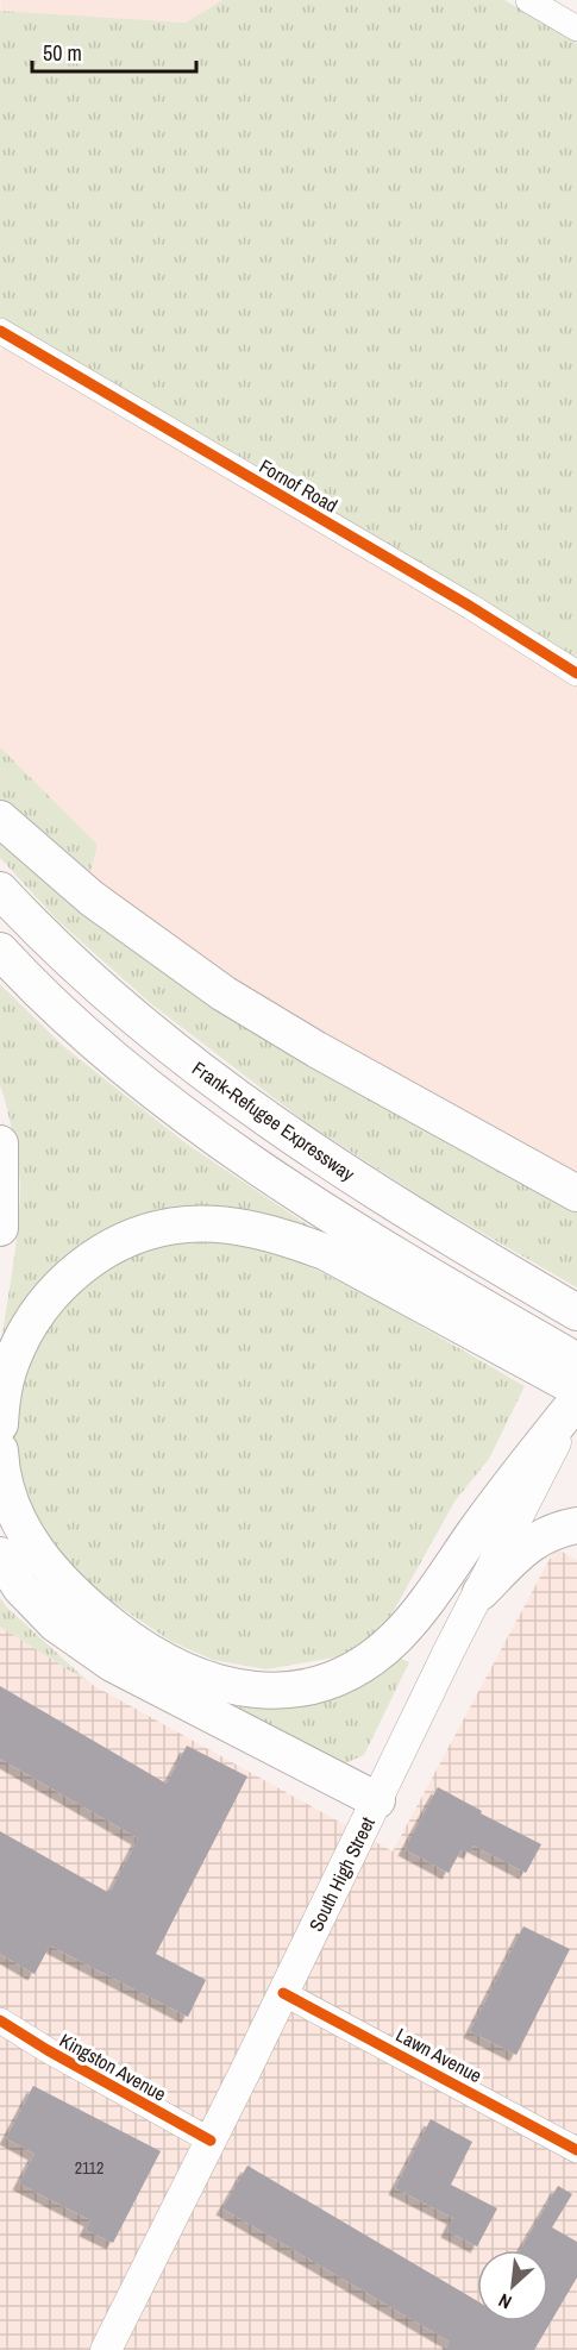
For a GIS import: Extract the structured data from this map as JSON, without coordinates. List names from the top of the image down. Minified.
{"streets":{"highway":["Frank-Refugee Expressway"],"main road":["South High Street"],"street":["Fornof Road","Lawn Avenue","Kingston Avenue"]},"crossings":[["South High Street","Lawn Avenue"],["South High Street","Kingston Avenue"]],"house_numbers":["2112"],"scale_bar":"50 m","north":"bottom left"}
